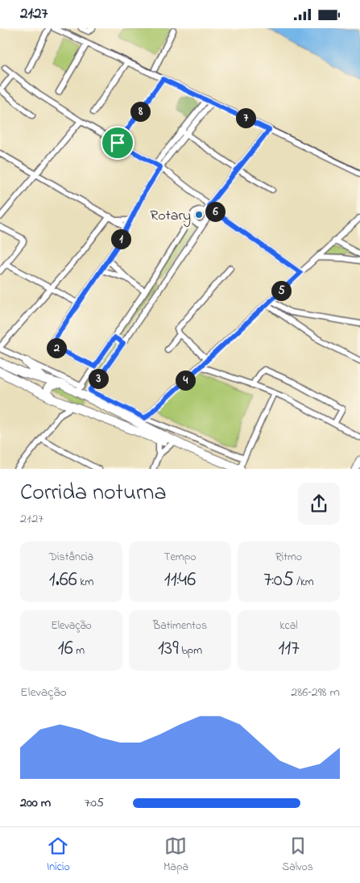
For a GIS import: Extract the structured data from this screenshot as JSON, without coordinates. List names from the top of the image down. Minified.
{"places":["Rotary"],"page":{"status":"21:27","pins":["8","7","6","1","5","2","3","4"],"heading":["Corrida noturna","21:27"],"stats":[["Distância","1.66 km"],["Tempo","11:46"],["Ritmo","7:05 /km"],["Elevação","16 m"],["Batimentos","139 bpm"],["kcal","117"]],"chart":["Elevação","286–298 m"],"list":[{"name":"200 m","note":"7:05"}],"tabs":["Início","Mapa","Salvos"]}}
